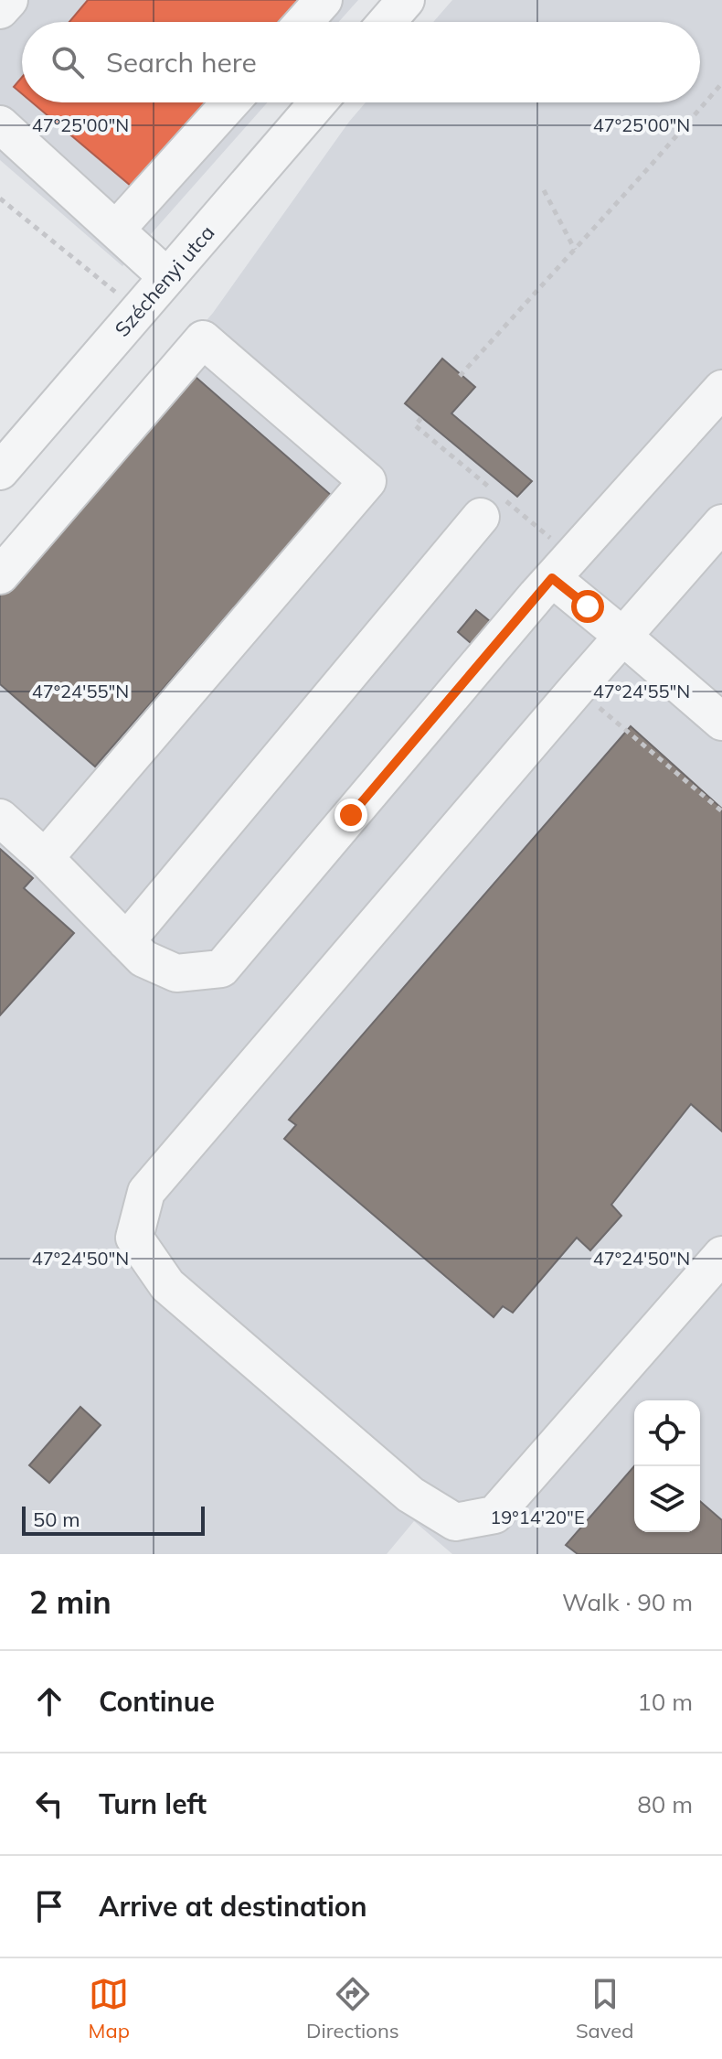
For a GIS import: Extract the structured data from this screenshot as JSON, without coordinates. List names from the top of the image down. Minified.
{"streets":{"street":["Széchenyi utca"]},"scale_bar":"50 m","page":{"search":"Search here","scale":"50 m","heading":["2 min","Walk · 90 m"],"list":[["Continue","10 m"],["Turn left","80 m"],"Arrive at destination"],"nav":["Map","Directions","Saved"]},"coordinates":["47°25'00\"N","47°24'55\"N","47°24'50\"N","19°14'20\"E"]}
